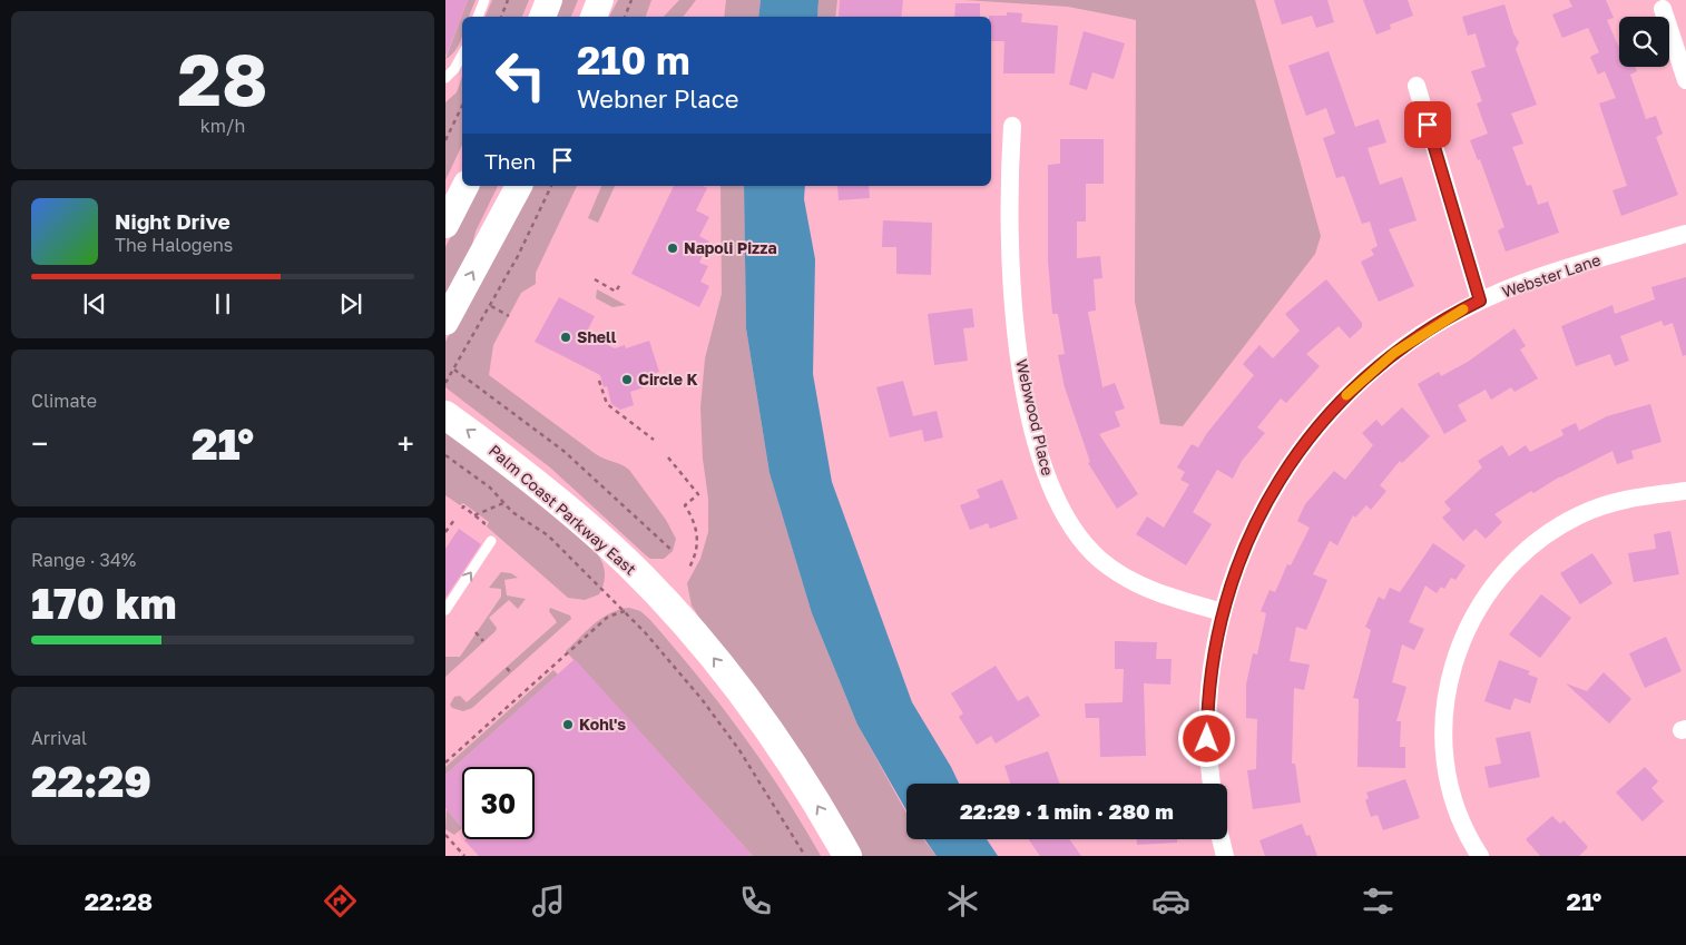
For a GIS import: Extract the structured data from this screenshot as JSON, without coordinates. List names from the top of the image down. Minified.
{"streets":{"main road":["Palm Coast Parkway East"],"street":["Webster Lane","Webwood Place"]},"crossings":[["Webster Lane","Webwood Place"]],"one_way":["Palm Coast Parkway East"],"places":["Napoli Pizza","Shell","Circle K","Kohl's"],"page":{"tile":[["28","km/h"],"Climate",["Range · 34%","170 km"],["Arrival","22:29"]],"turn":["210 m","Webner Place"],"then":"Then","song":["Night Drive","The Halogens"],"heat":["−","21°","+"],"limit":"30","trip":"22:29 · 1 min · 280 m","tabs":["22:28","21°"]}}
